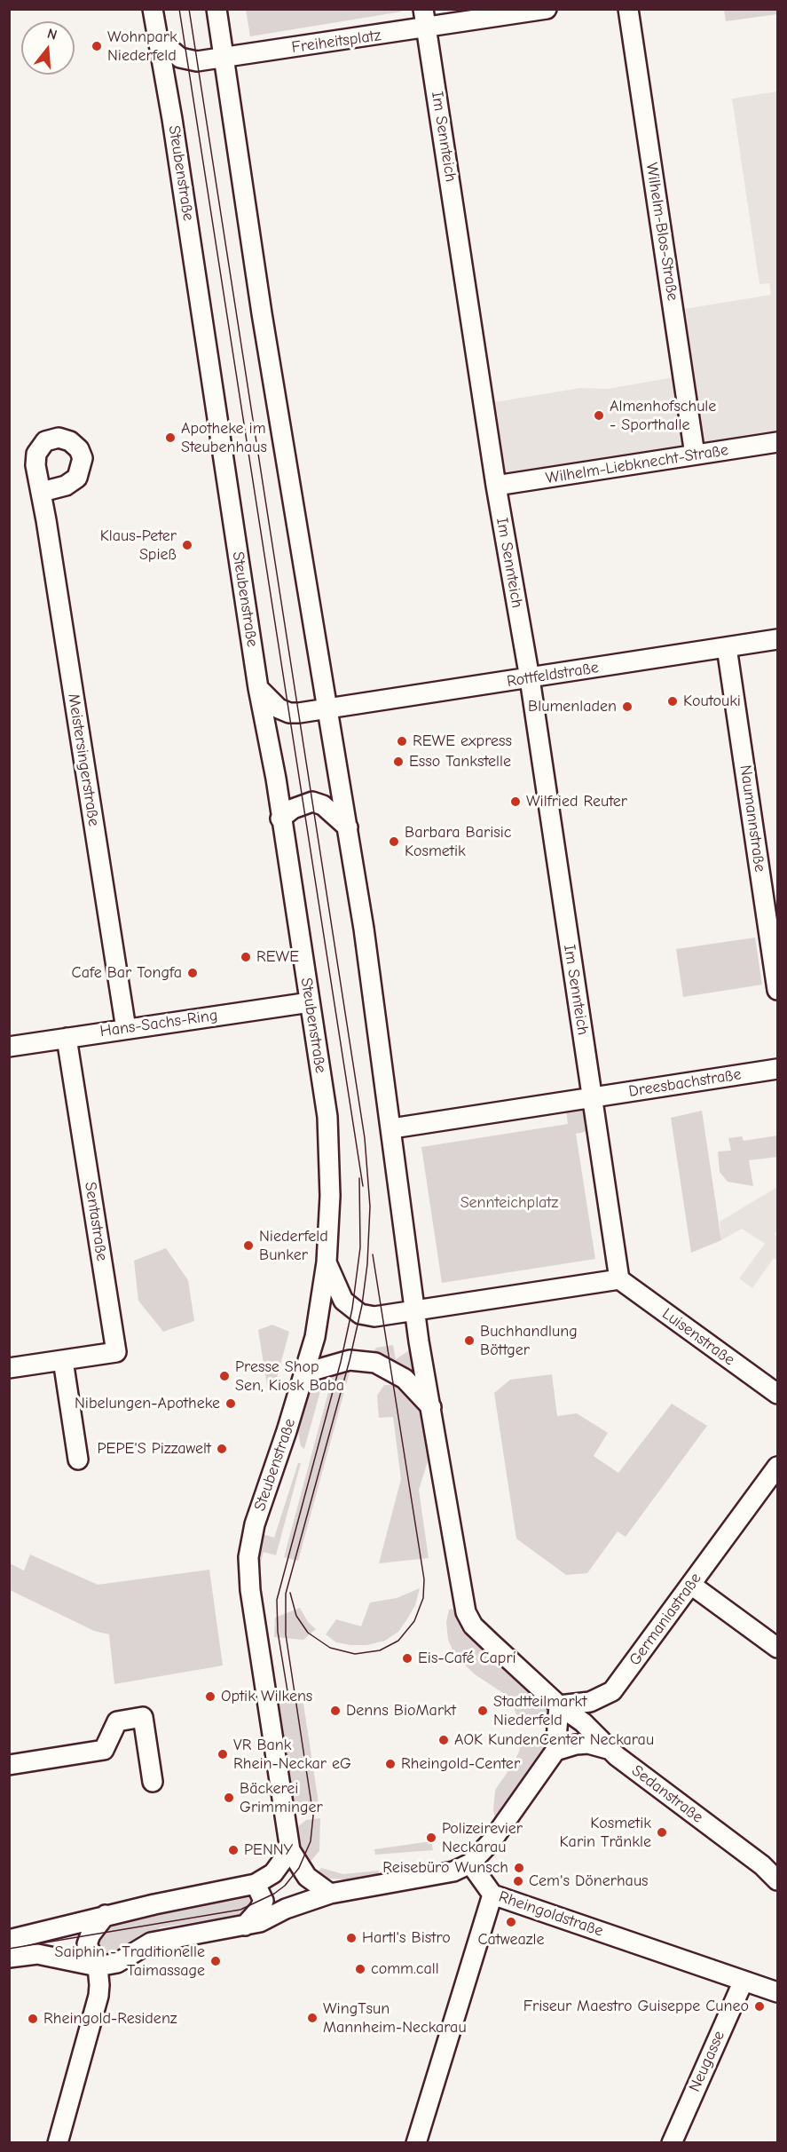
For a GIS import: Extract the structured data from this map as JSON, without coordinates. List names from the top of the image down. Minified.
{"streets":{"street":["Freiheitsplatz","Im Sennteich","Steubenstraße","Wilhelm-Blos-Straße","Wilhelm-Liebknecht-Straße","Rottfeldstraße","Meistersingerstraße","Naumannstraße","Hans-Sachs-Ring","Dreesbachstraße","Sentastraße","Luisenstraße","Germaniastraße","Sedanstraße","Rheingoldstraße","Neugasse"]},"crossings":[["Freiheitsplatz","Im Sennteich"],["Freiheitsplatz","Steubenstraße"],["Im Sennteich","Wilhelm-Liebknecht-Straße"],["Im Sennteich","Rottfeldstraße"],["Im Sennteich","Dreesbachstraße"],["Steubenstraße","Rottfeldstraße"],["Steubenstraße","Hans-Sachs-Ring"],["Wilhelm-Blos-Straße","Wilhelm-Liebknecht-Straße"],["Rottfeldstraße","Naumannstraße"],["Meistersingerstraße","Hans-Sachs-Ring"],["Hans-Sachs-Ring","Sentastraße"],["Germaniastraße","Sedanstraße"],["Rheingoldstraße","Neugasse"]],"parks":["Sennteichplatz"],"places":["Wohnpark Niederfeld","Almenhofschule - Sporthalle","Apotheke im Steubenhaus","Klaus-Peter Spieß","Koutouki","Blumenladen","REWE express","Esso Tankstelle","Wilfried Reuter","Barbara Barisic Kosmetik","REWE","Cafe Bar Tongfa","Niederfeld Bunker","Buchhandlung Böttger","Presse Shop Sen, Kiosk Baba","Nibelungen-Apotheke","PEPE'S Pizzawelt","Eis-Café Capri","Optik Wilkens","Denns BioMarkt","Stadtteilmarkt Niederfeld","AOK KundenCenter Neckarau","VR Bank Rhein-Neckar eG","Rheingold-Center","Bäckerei Grimminger","Kosmetik Karin Tränkle","Polizeirevier Neckarau","PENNY","Reisebüro Wunsch","Cem's Dönerhaus","Catweazle","Hartl's Bistro","Saiphin - Traditionelle Taimassage","comm.call","Friseur Maestro Guiseppe Cuneo","WingTsun Mannheim-Neckarau","Rheingold-Residenz"],"north":"top"}
